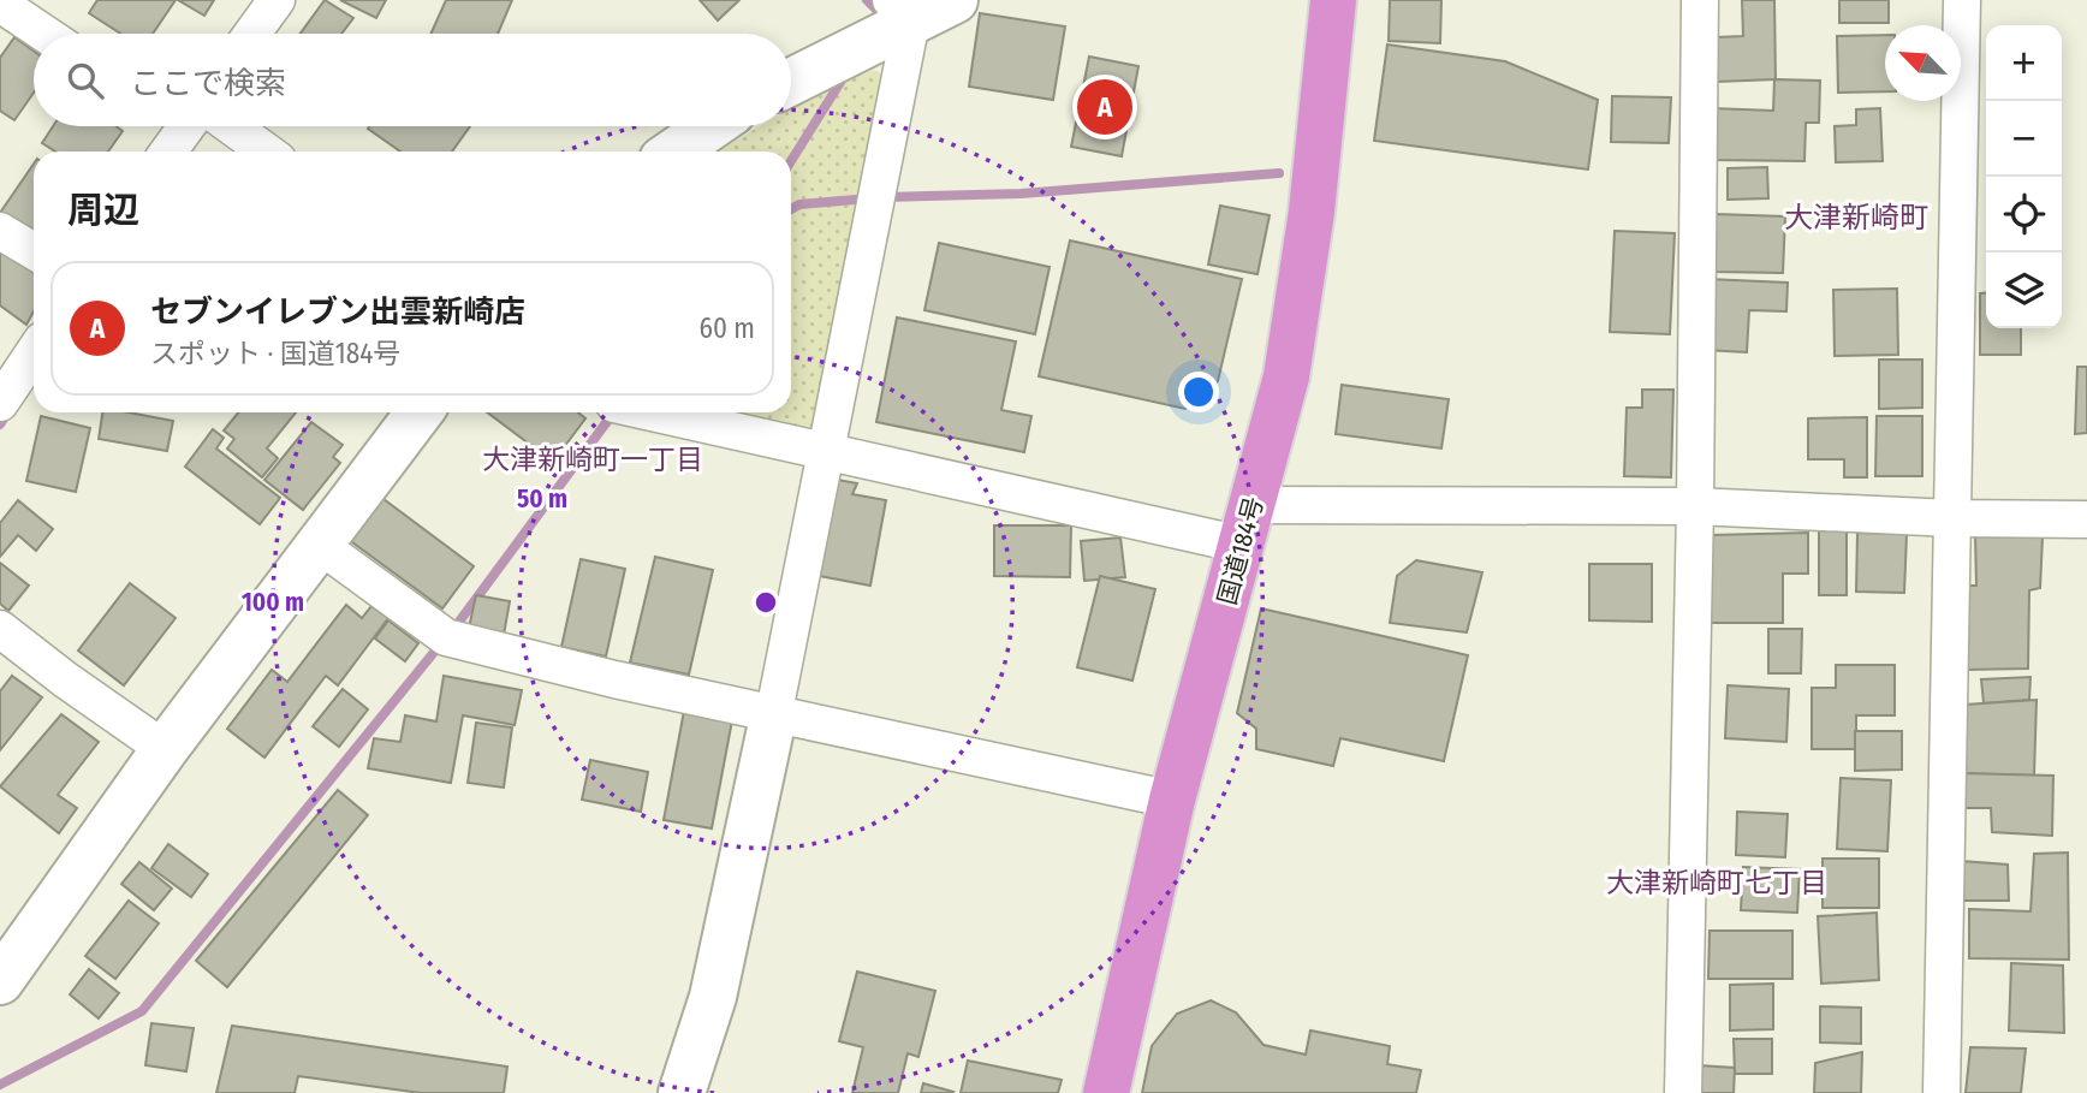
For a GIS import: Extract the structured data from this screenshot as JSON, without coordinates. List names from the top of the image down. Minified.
{"streets":{"highway":["国道184号"]},"districts":["大津新崎町","大津新崎町一丁目","大津新崎町七丁目"],"north":"top left","page":{"map_buttons":["+","−"],"search":"ここで検索","pins":"A","heading":"周辺","list":[{"mark":"A","name":"セブンイレブン出雲新崎店","note":"スポット · 国道184号","value":"60 m"}]},"rings":["50 m","100 m"]}
